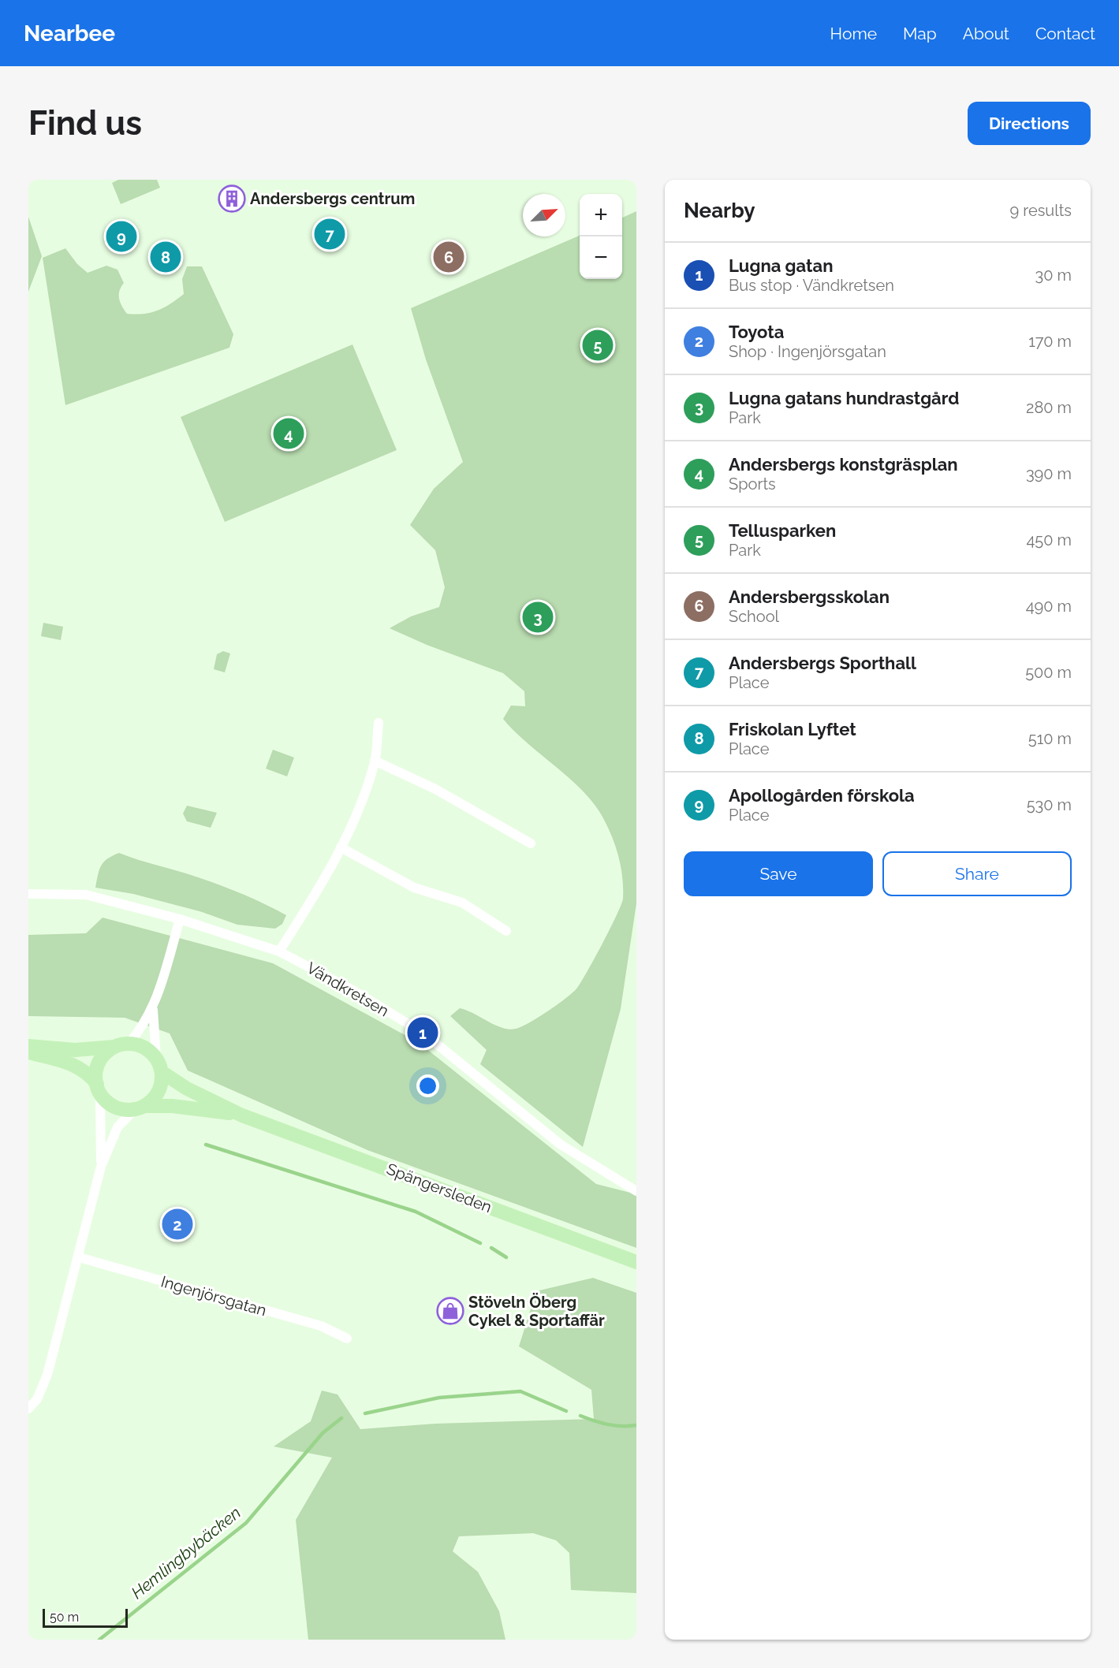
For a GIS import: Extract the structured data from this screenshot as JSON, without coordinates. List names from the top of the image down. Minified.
{"streets":{"main road":["Spängersleden"],"street":["Vändkretsen","Ingenjörsgatan"]},"water":["Hemlingbybäcken"],"places":{"building":["Andersbergs centrum"],"shop":["Stöveln Öberg Cykel & Sportaffär"]},"scale_bar":"50 m","north":"top right","page":{"header":"Nearbee","nav":["Home","Map","About","Contact"],"buttons":["Directions",["Save","Share"]],"title":"Find us","heading":["Nearby","9 results"],"map_buttons":["+","−"],"pins":["7","9","6","8","5","4","3","1","2"],"list":[{"mark":"1","name":"Lugna gatan","note":"Bus stop · Vändkretsen","value":"30 m"},{"mark":"2","name":"Toyota","note":"Shop · Ingenjörsgatan","value":"170 m"},{"mark":"3","name":"Lugna gatans hundrastgård","note":"Park","value":"280 m"},{"mark":"4","name":"Andersbergs konstgräsplan","note":"Sports","value":"390 m"},{"mark":"5","name":"Tellusparken","note":"Park","value":"450 m"},{"mark":"6","name":"Andersbergsskolan","note":"School","value":"490 m"},{"mark":"7","name":"Andersbergs Sporthall","note":"Place","value":"500 m"},{"mark":"8","name":"Friskolan Lyftet","note":"Place","value":"510 m"},{"mark":"9","name":"Apollogården förskola","note":"Place","value":"530 m"}],"scale":"50 m"}}
